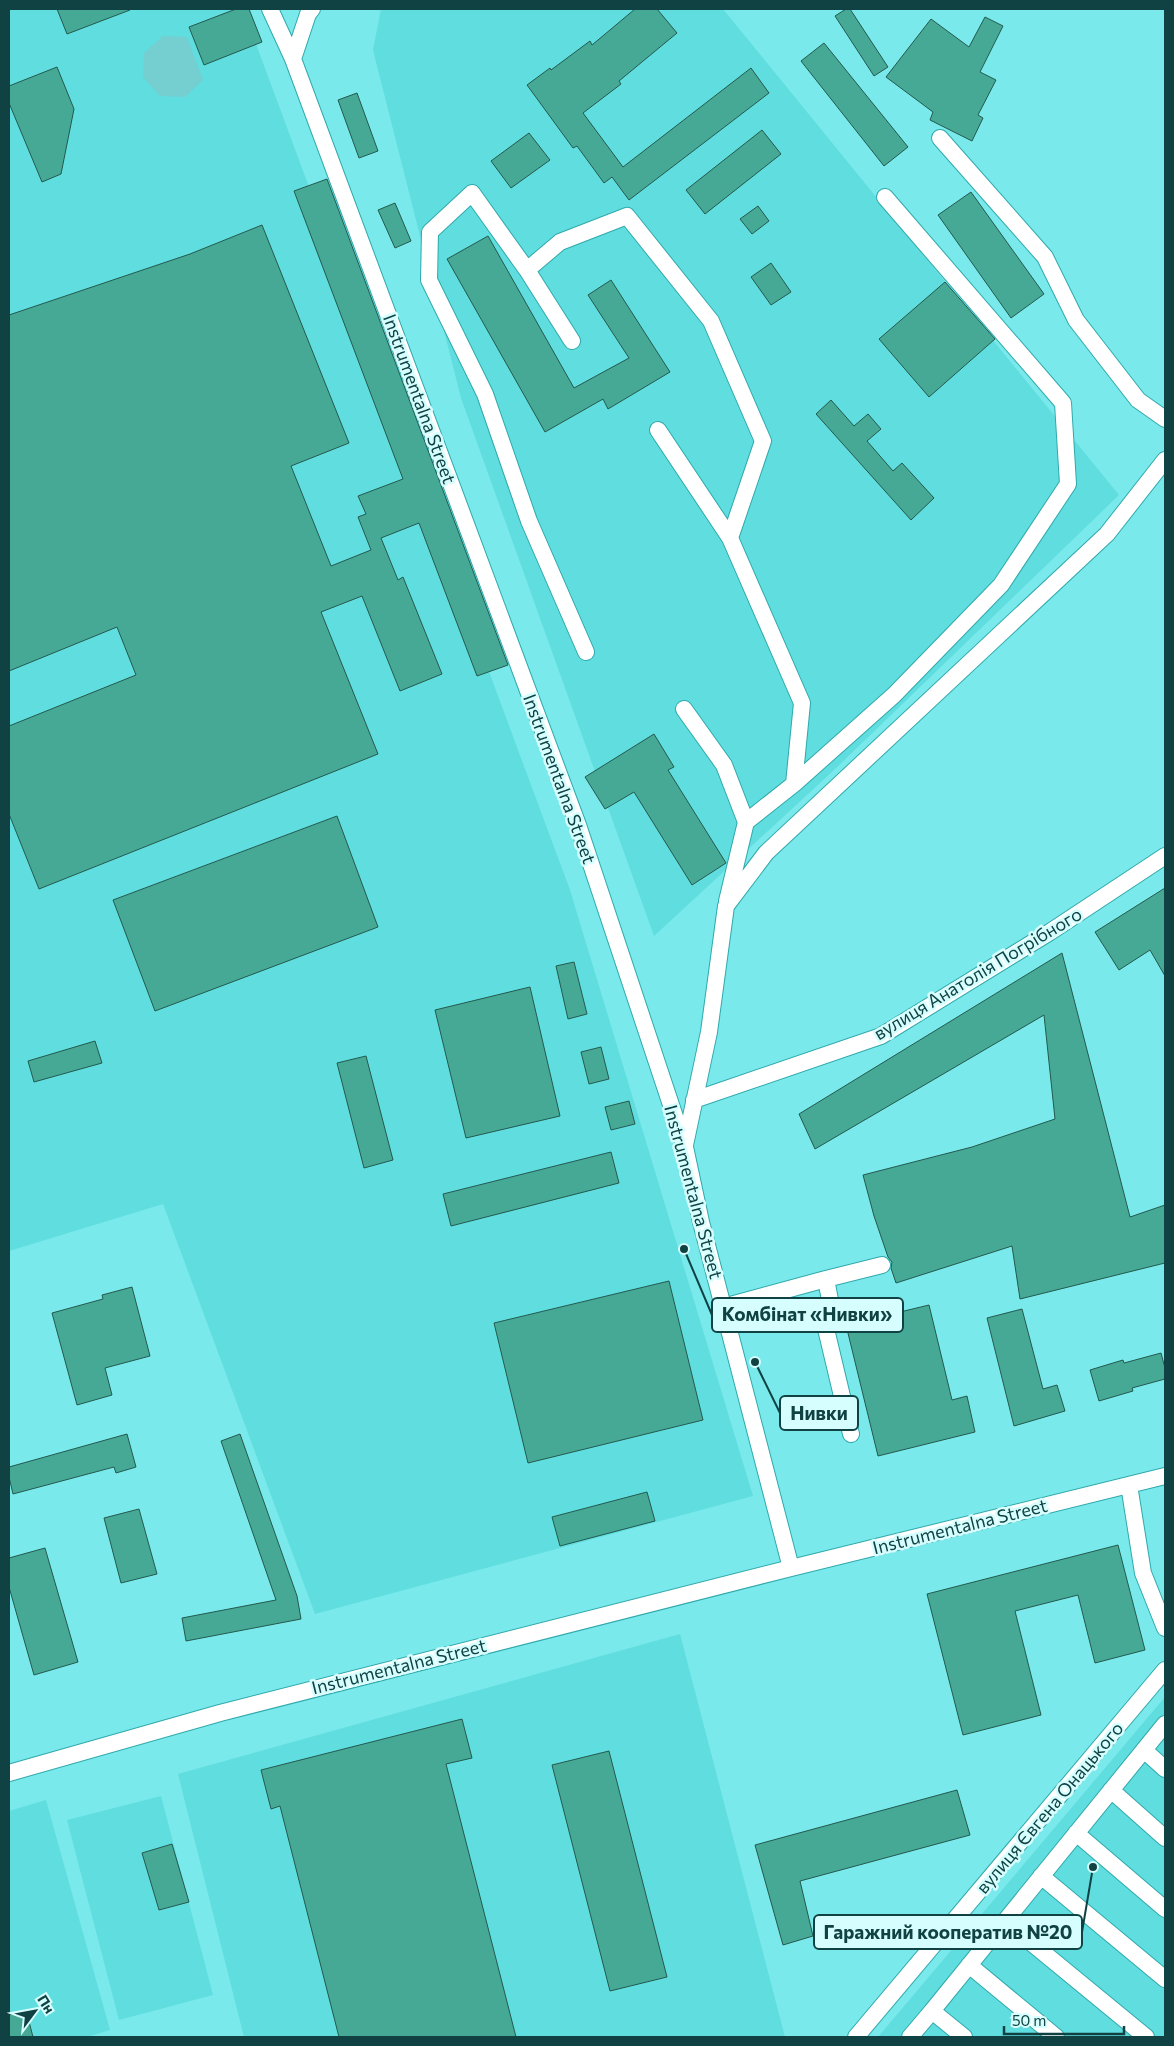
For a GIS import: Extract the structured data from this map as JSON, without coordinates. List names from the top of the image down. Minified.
{"streets":{"street":["Instrumentalna Street","вулиця Анатолія Погрібного","вулиця Євгена Онацького"]},"places":["Комбінат «Нивки»","Нивки","Гаражний кооператив №20"],"scale_bar":"50 m","north":"top right"}
